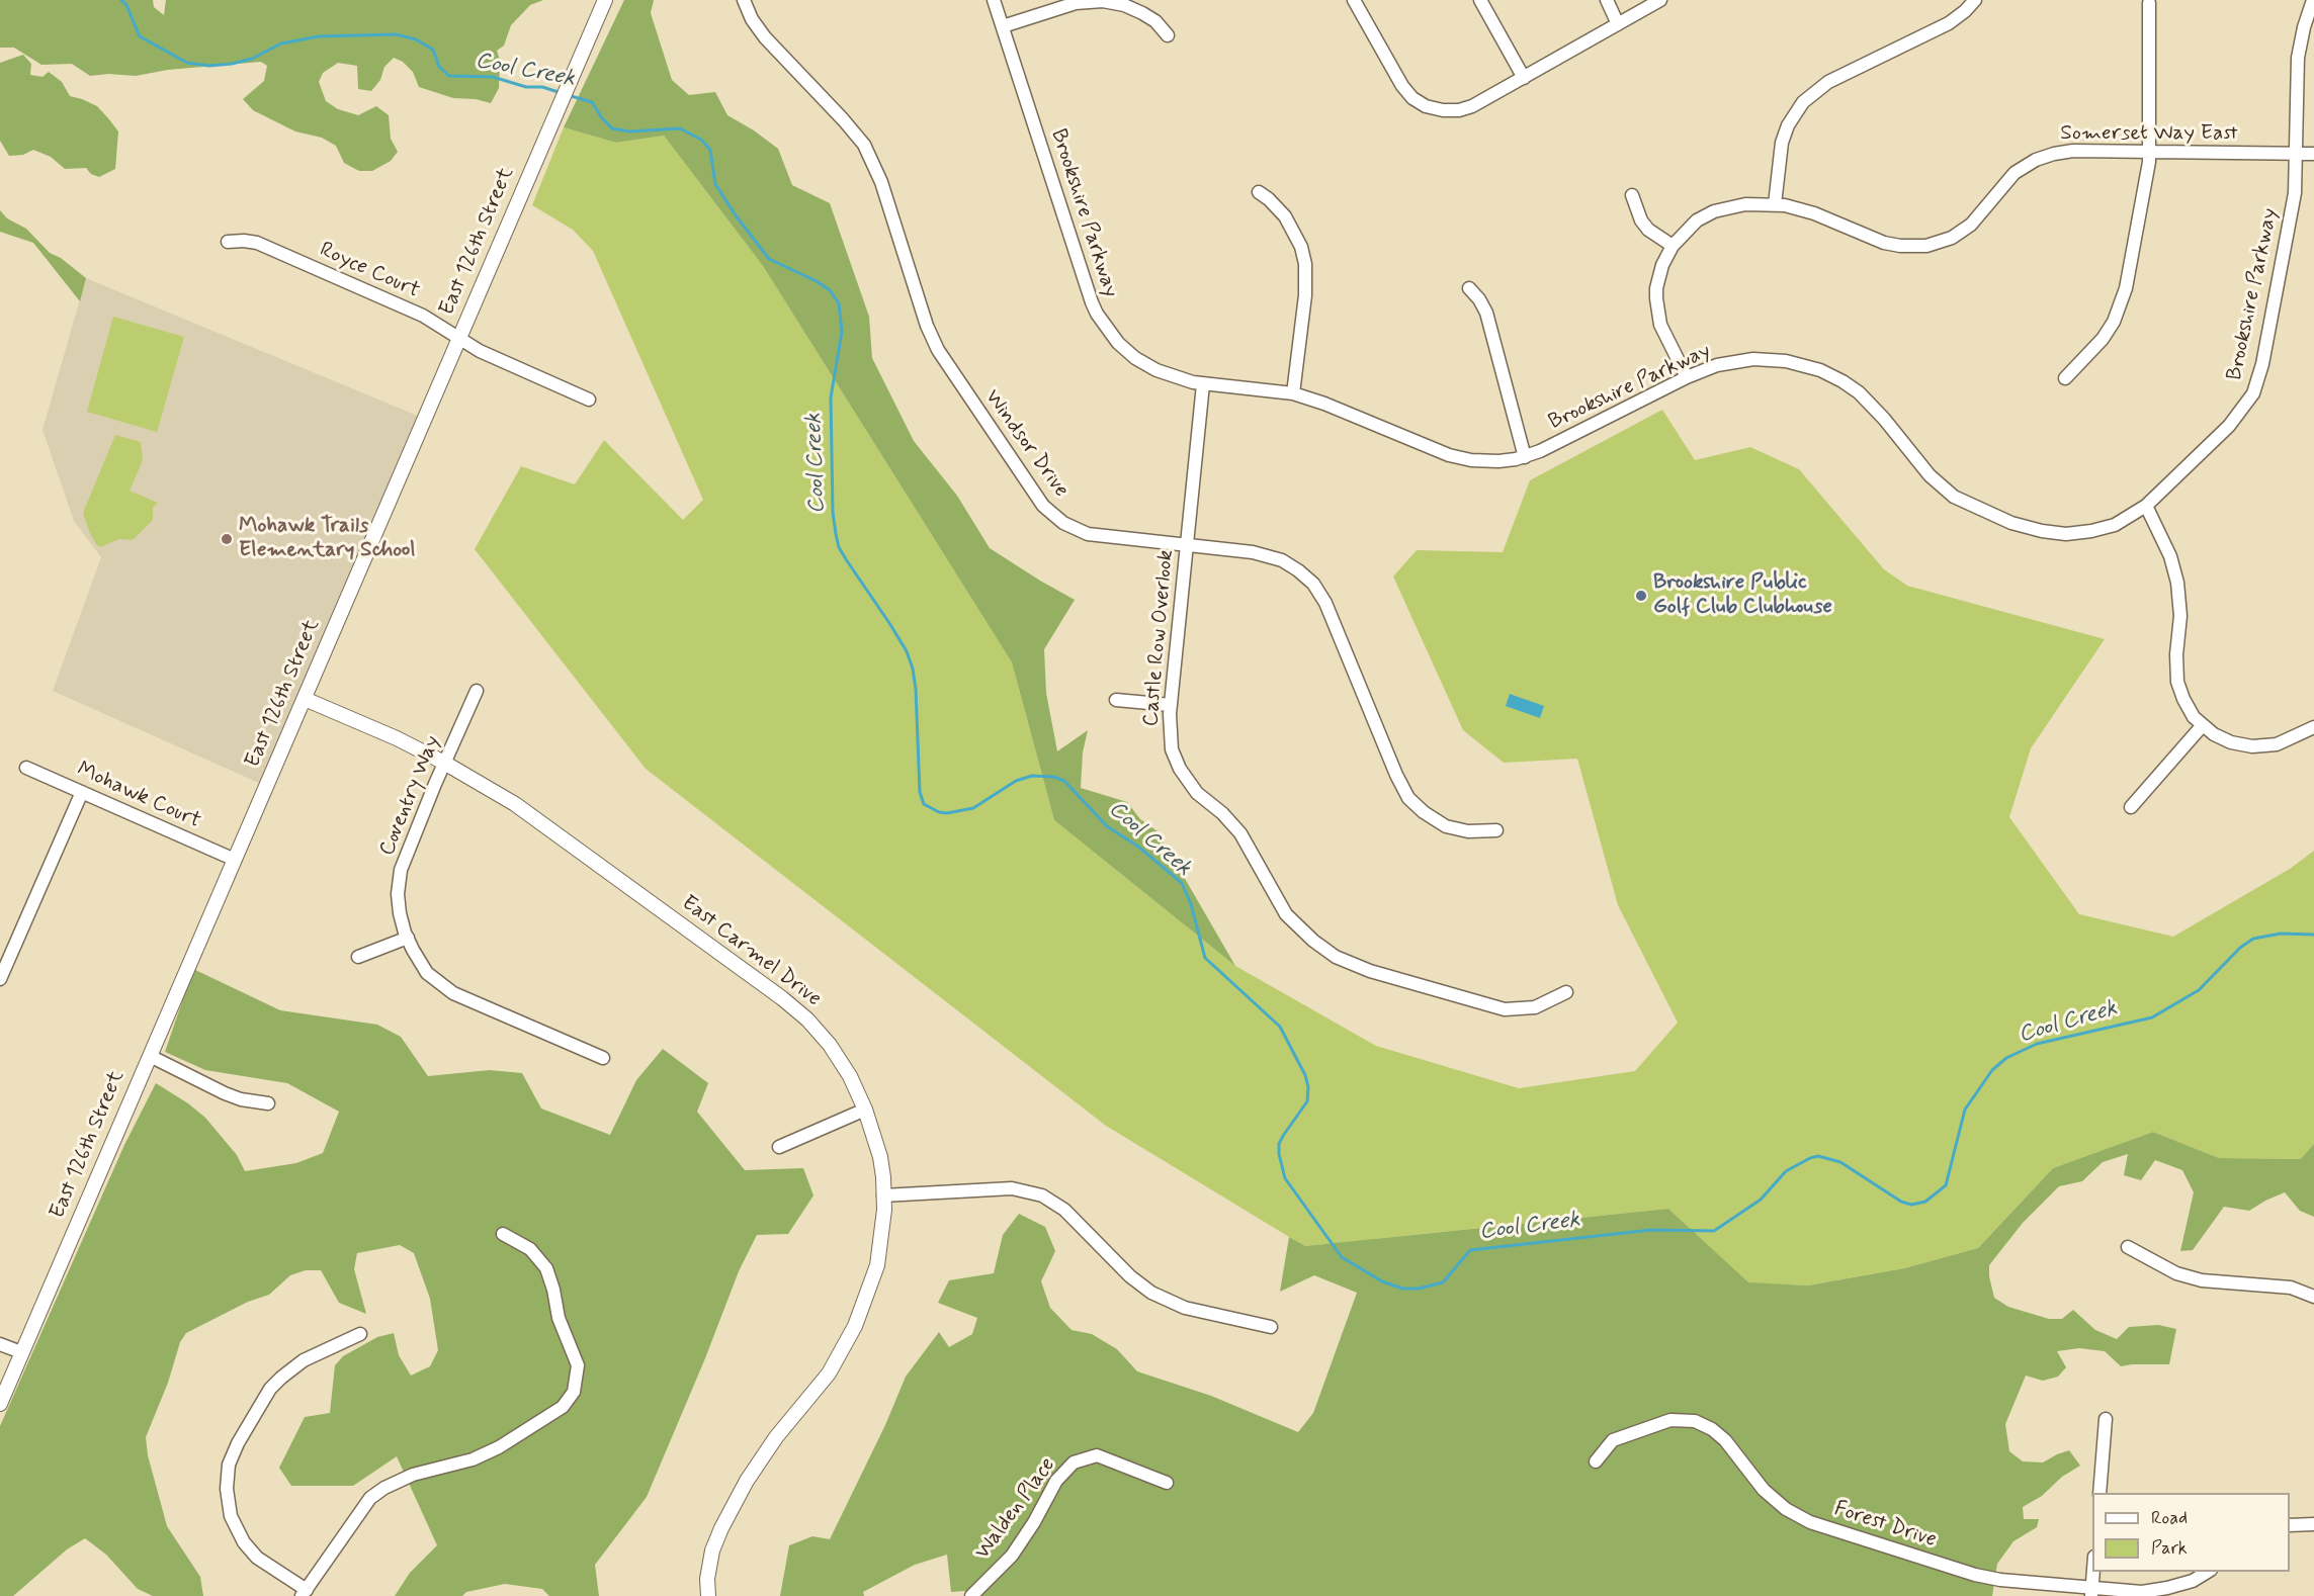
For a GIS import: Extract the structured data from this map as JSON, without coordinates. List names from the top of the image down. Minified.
{"streets":{"street":["Somerset Way East","Brookshire Parkway","East 126th Street","Royce Court","Windsor Drive","Castle Row Overlook","Mohawk Court","Coventry Way","East Carmel Drive","Walden Place","Forest Drive"]},"crossings":[["Somerset Way East","Brookshire Parkway"],["Brookshire Parkway","Castle Row Overlook"],["East 126th Street","Royce Court"],["East 126th Street","Mohawk Court"],["East 126th Street","East Carmel Drive"],["Windsor Drive","Castle Row Overlook"],["Coventry Way","East Carmel Drive"]],"water":["Cool Creek"],"places":["Mohawk Trails Elementary School","Brookshire Public Golf Club Clubhouse"],"legend":["Road","Park"]}
